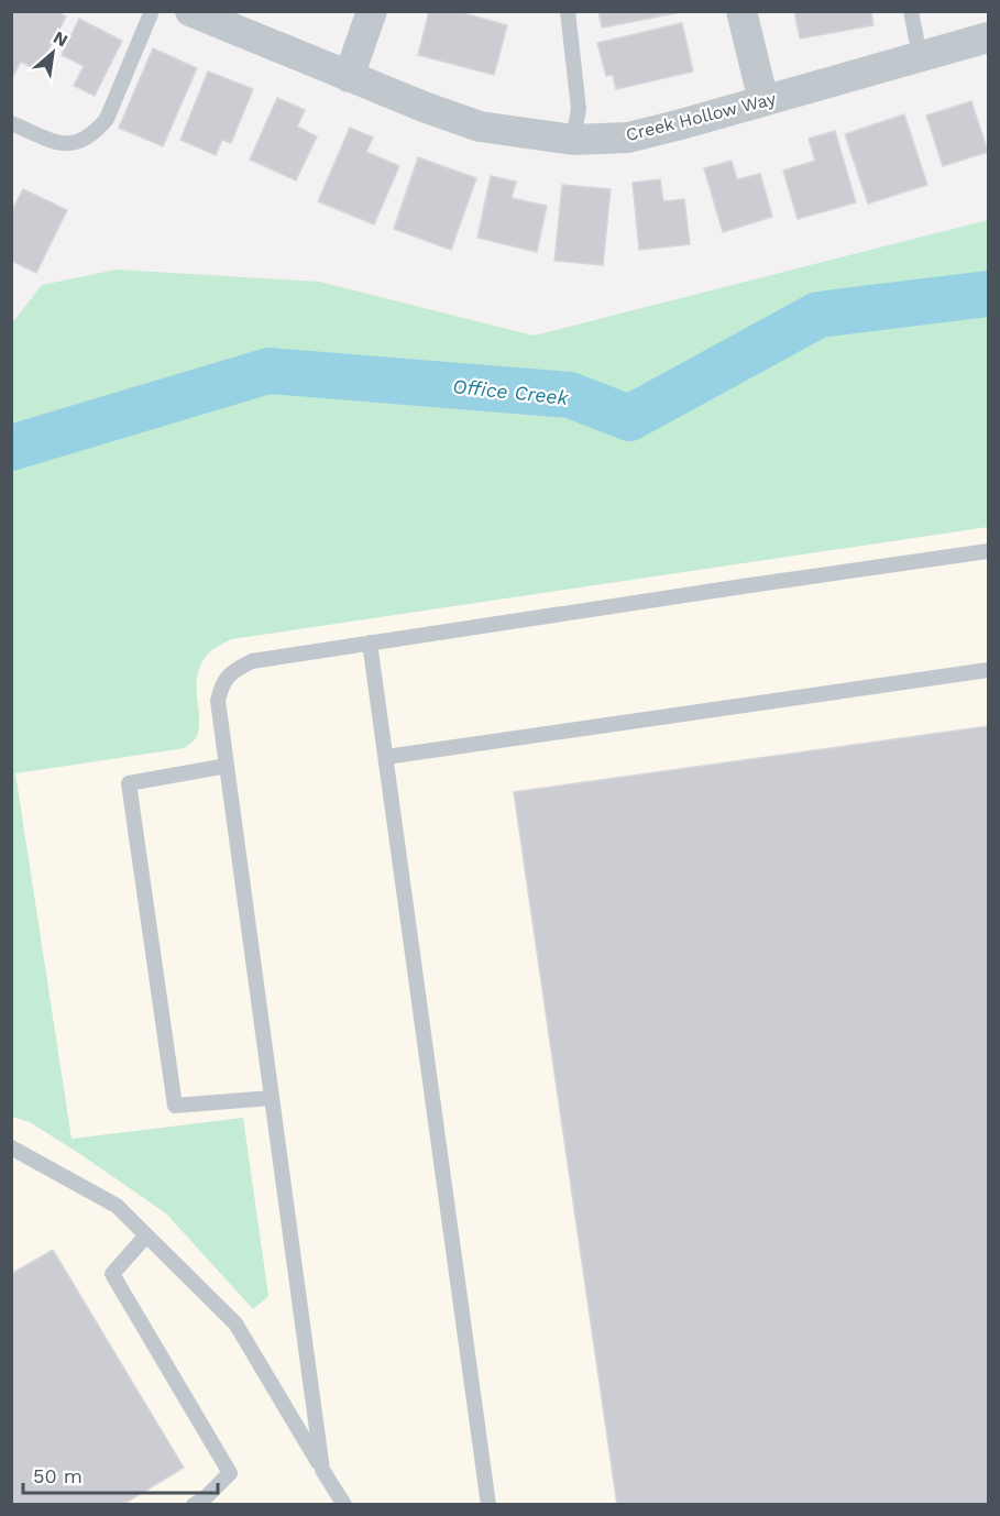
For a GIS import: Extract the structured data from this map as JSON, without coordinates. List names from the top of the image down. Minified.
{"streets":{"street":["Creek Hollow Way"]},"water":["Office Creek"],"scale_bar":"50 m","north":"top right"}
